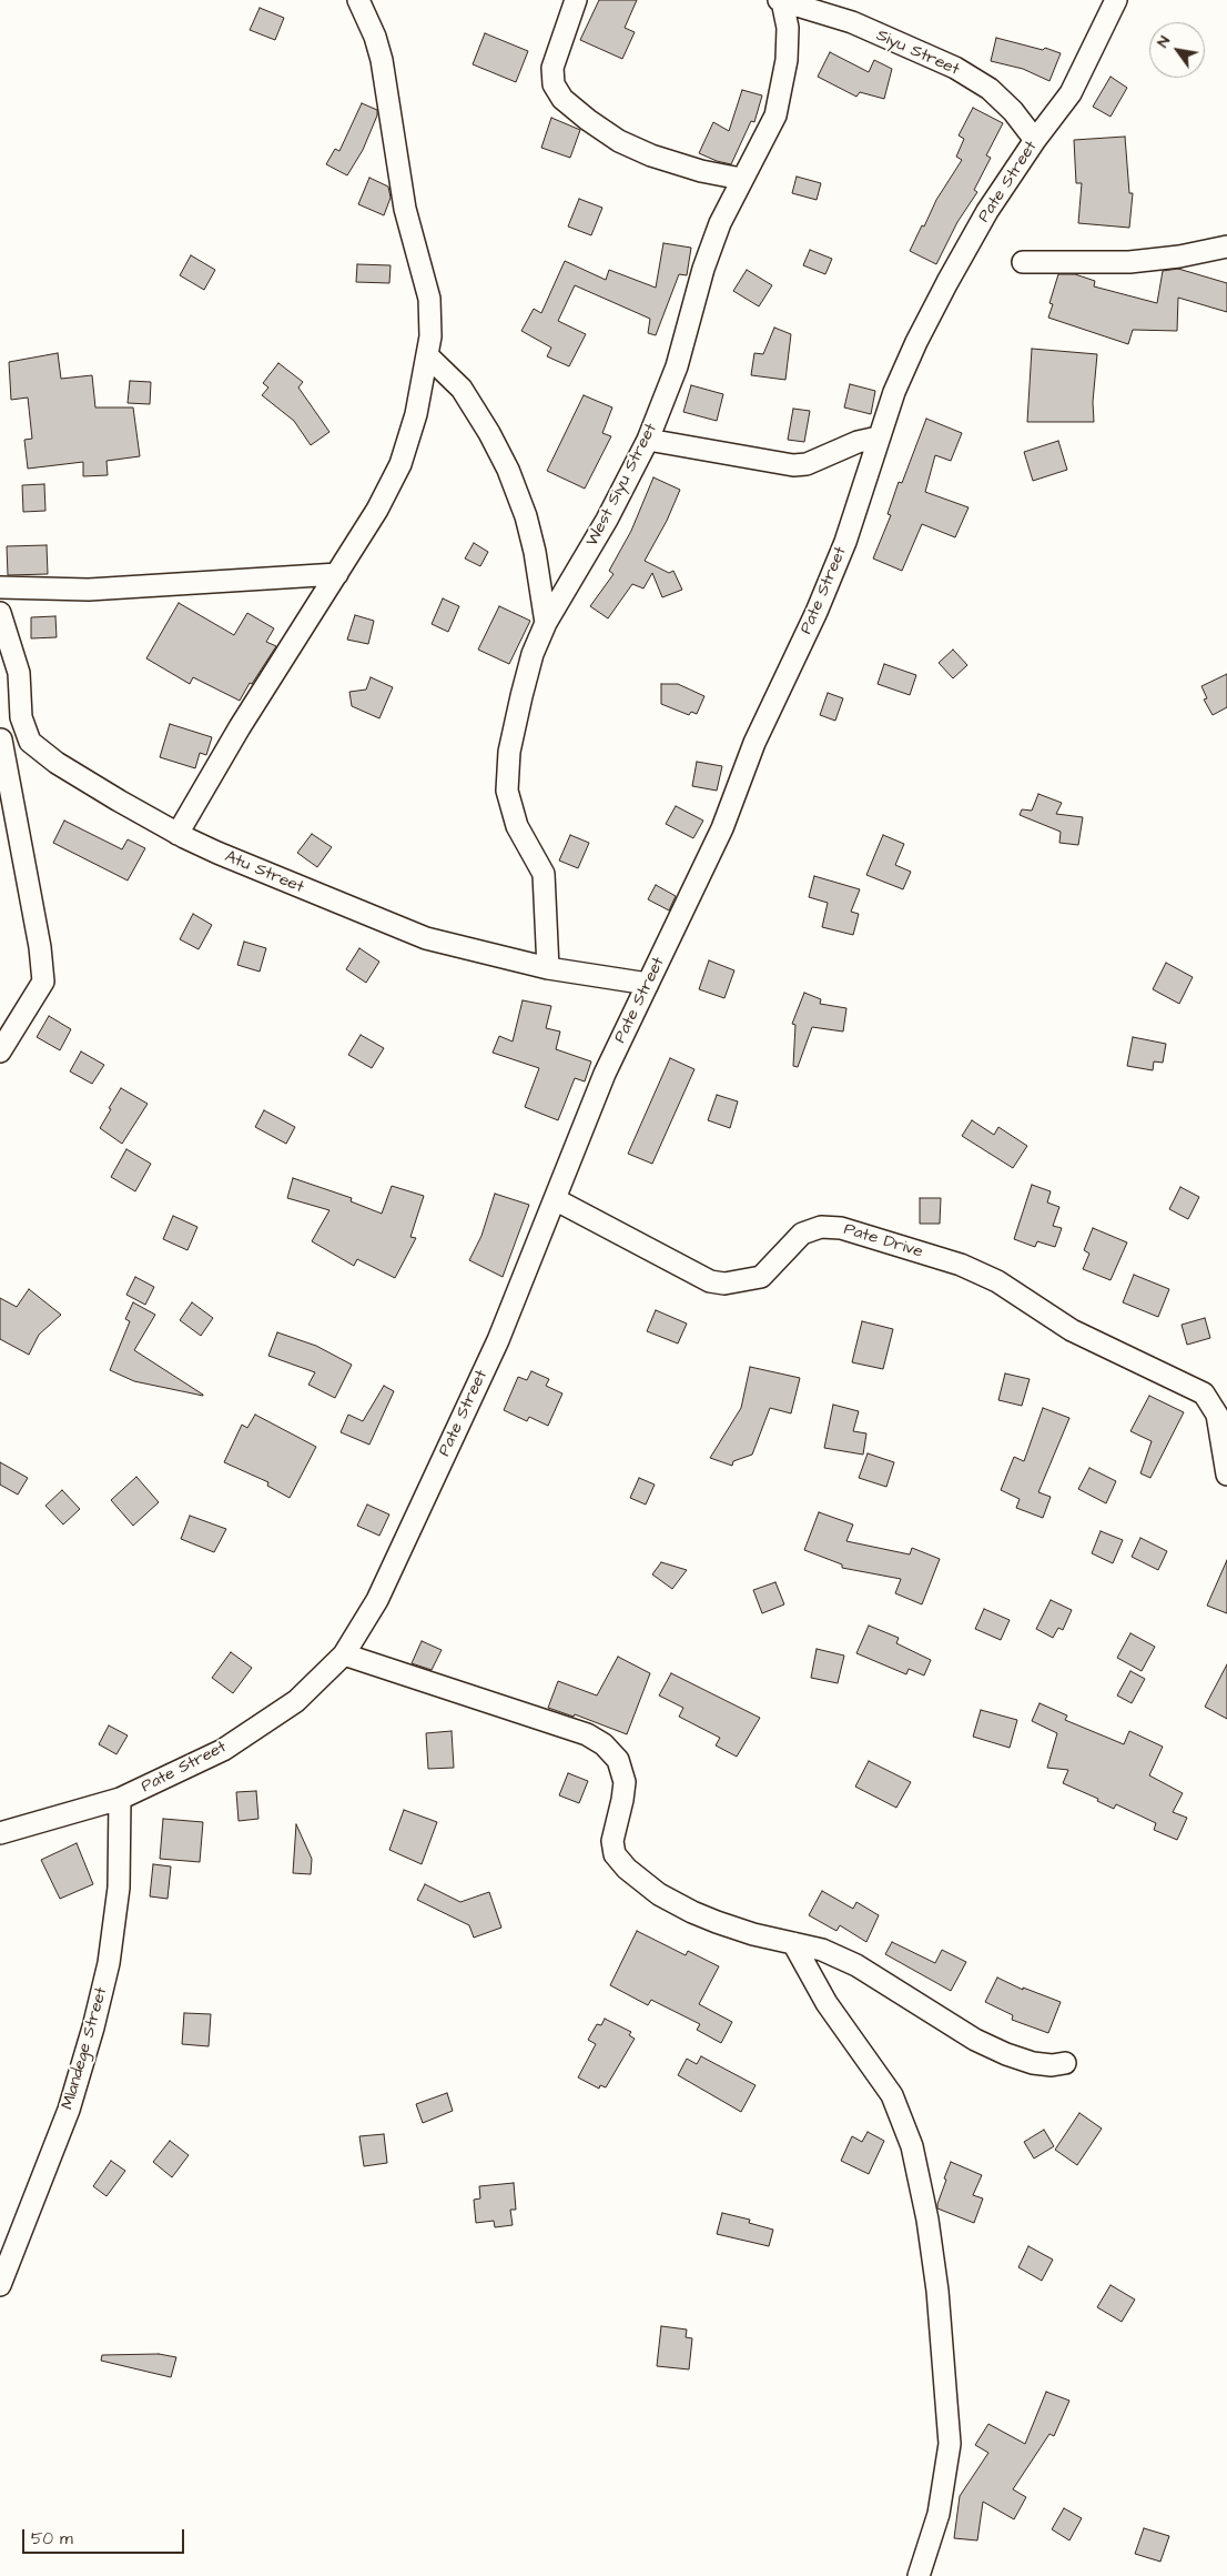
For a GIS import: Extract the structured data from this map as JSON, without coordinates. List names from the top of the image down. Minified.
{"streets":{"street":["Siyu Street","Pate Street","West Siyu Street","Atu Street","Pate Drive","Mlandege Street"]},"crossings":[["Siyu Street","Pate Street"],["Siyu Street","West Siyu Street"],["Pate Street","Atu Street"],["Pate Street","Pate Drive"],["Pate Street","Mlandege Street"],["West Siyu Street","Atu Street"]],"scale_bar":"50 m","north":"top left"}
